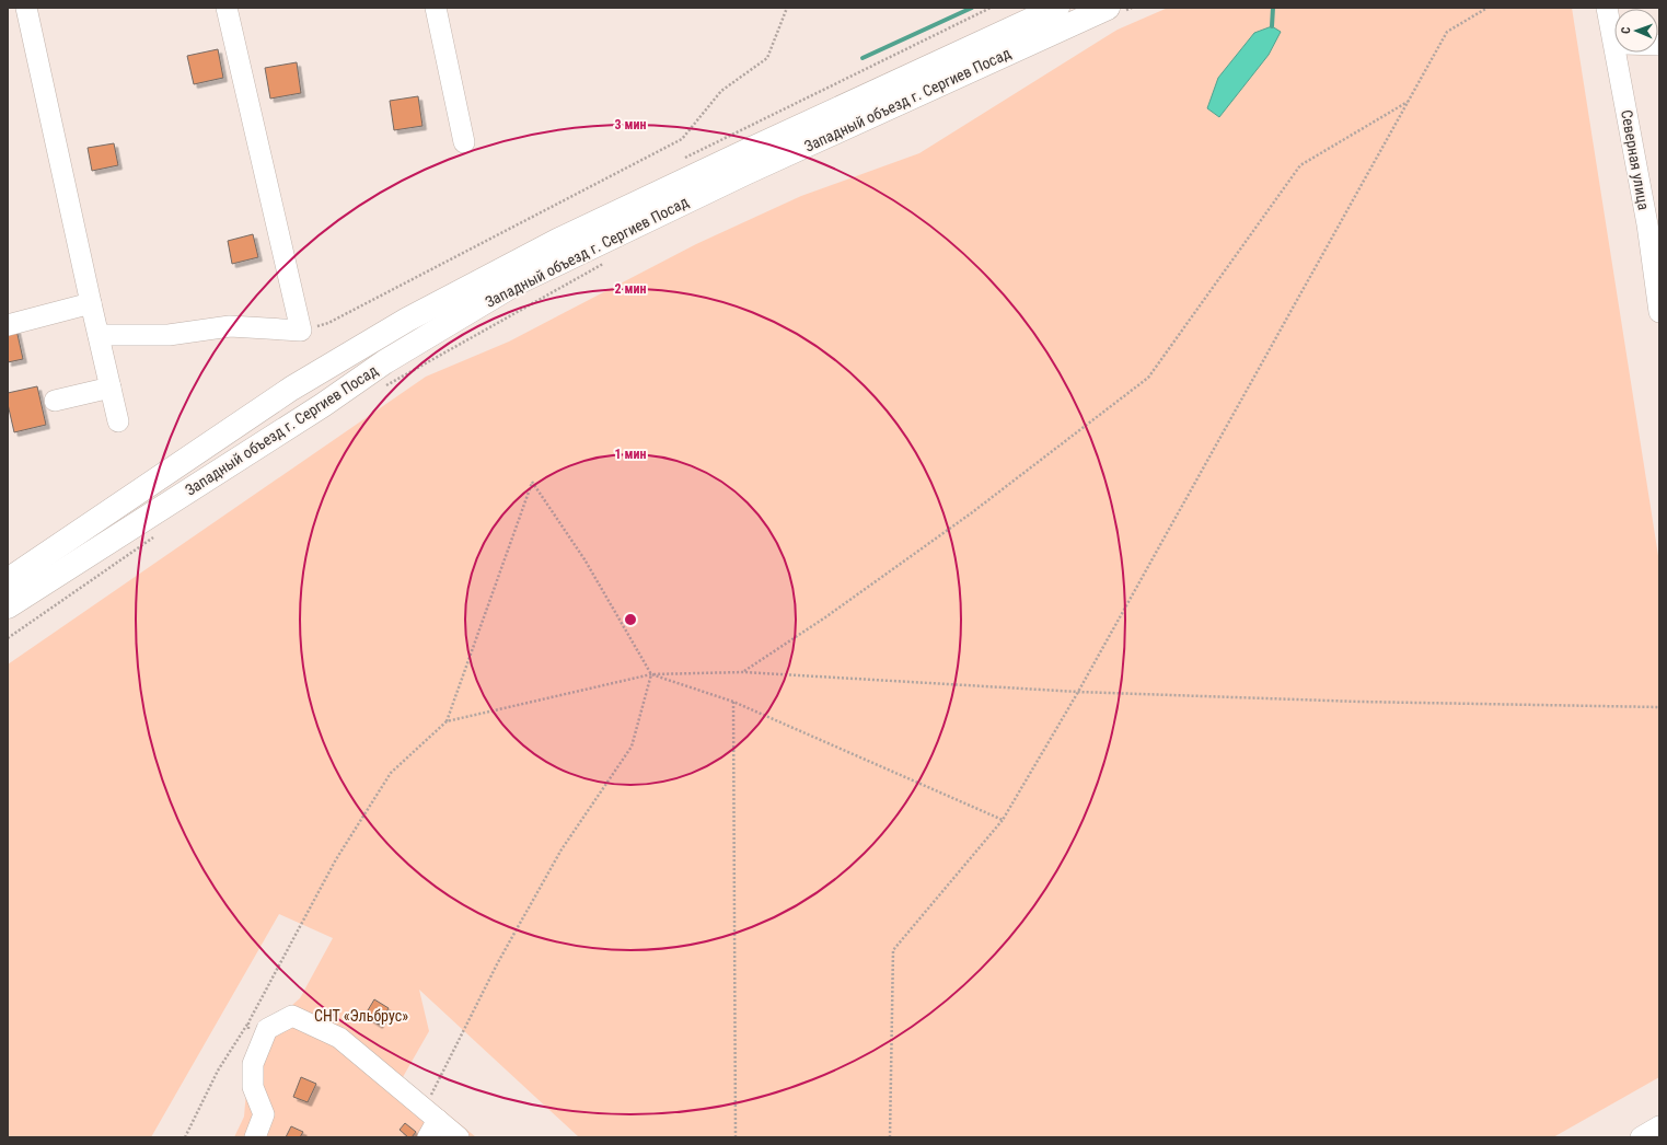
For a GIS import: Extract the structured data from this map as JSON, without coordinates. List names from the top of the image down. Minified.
{"streets":{"main road":["Западный объезд г. Сергиев Посад"],"street":["Северная улица"]},"parks":["СНТ «Эльбрус»"],"north":"left","rings":["3 мин","2 мин","1 мин"]}
